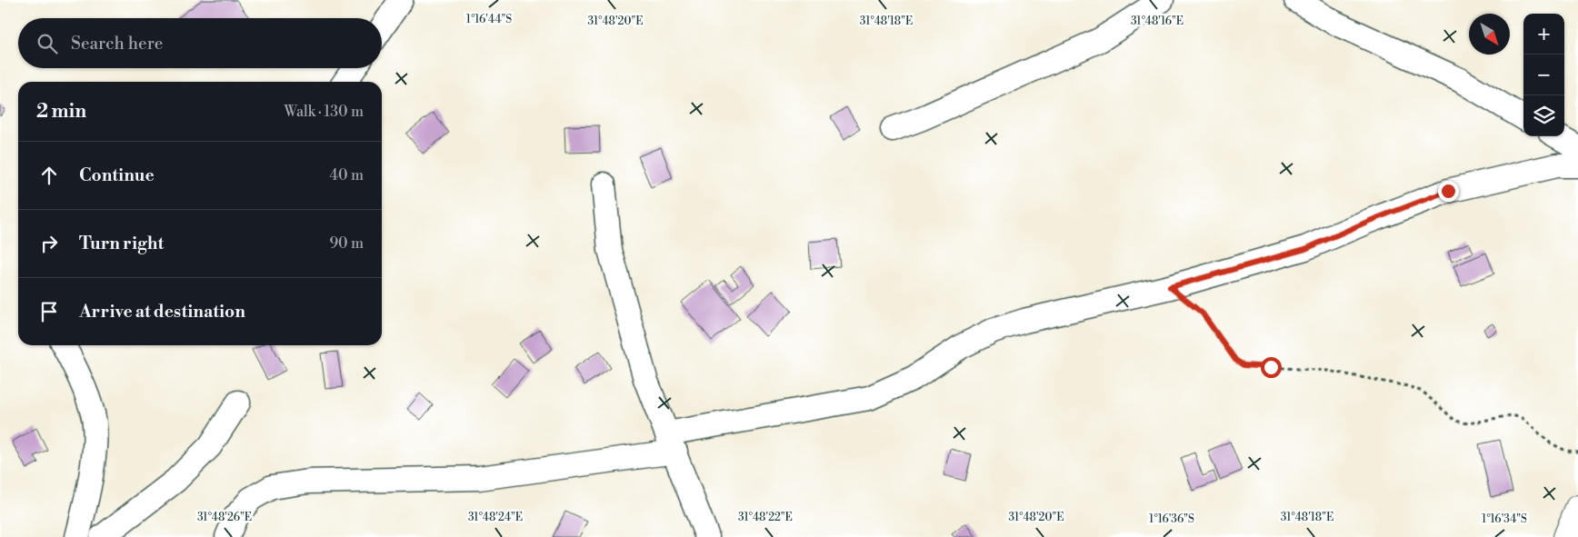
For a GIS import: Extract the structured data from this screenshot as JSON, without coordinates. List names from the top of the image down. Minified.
{"north":"bottom right","page":{"map_buttons":["+","−"],"search":"Search here","heading":["2 min","Walk · 130 m"],"list":[["Continue","40 m"],["Turn right","90 m"],"Arrive at destination"]},"coordinates":["1°16'44\"S","31°48'20\"E","31°48'18\"E","31°48'16\"E","31°48'26\"E","31°48'24\"E","31°48'22\"E","1°16'36\"S","1°16'34\"S"]}
